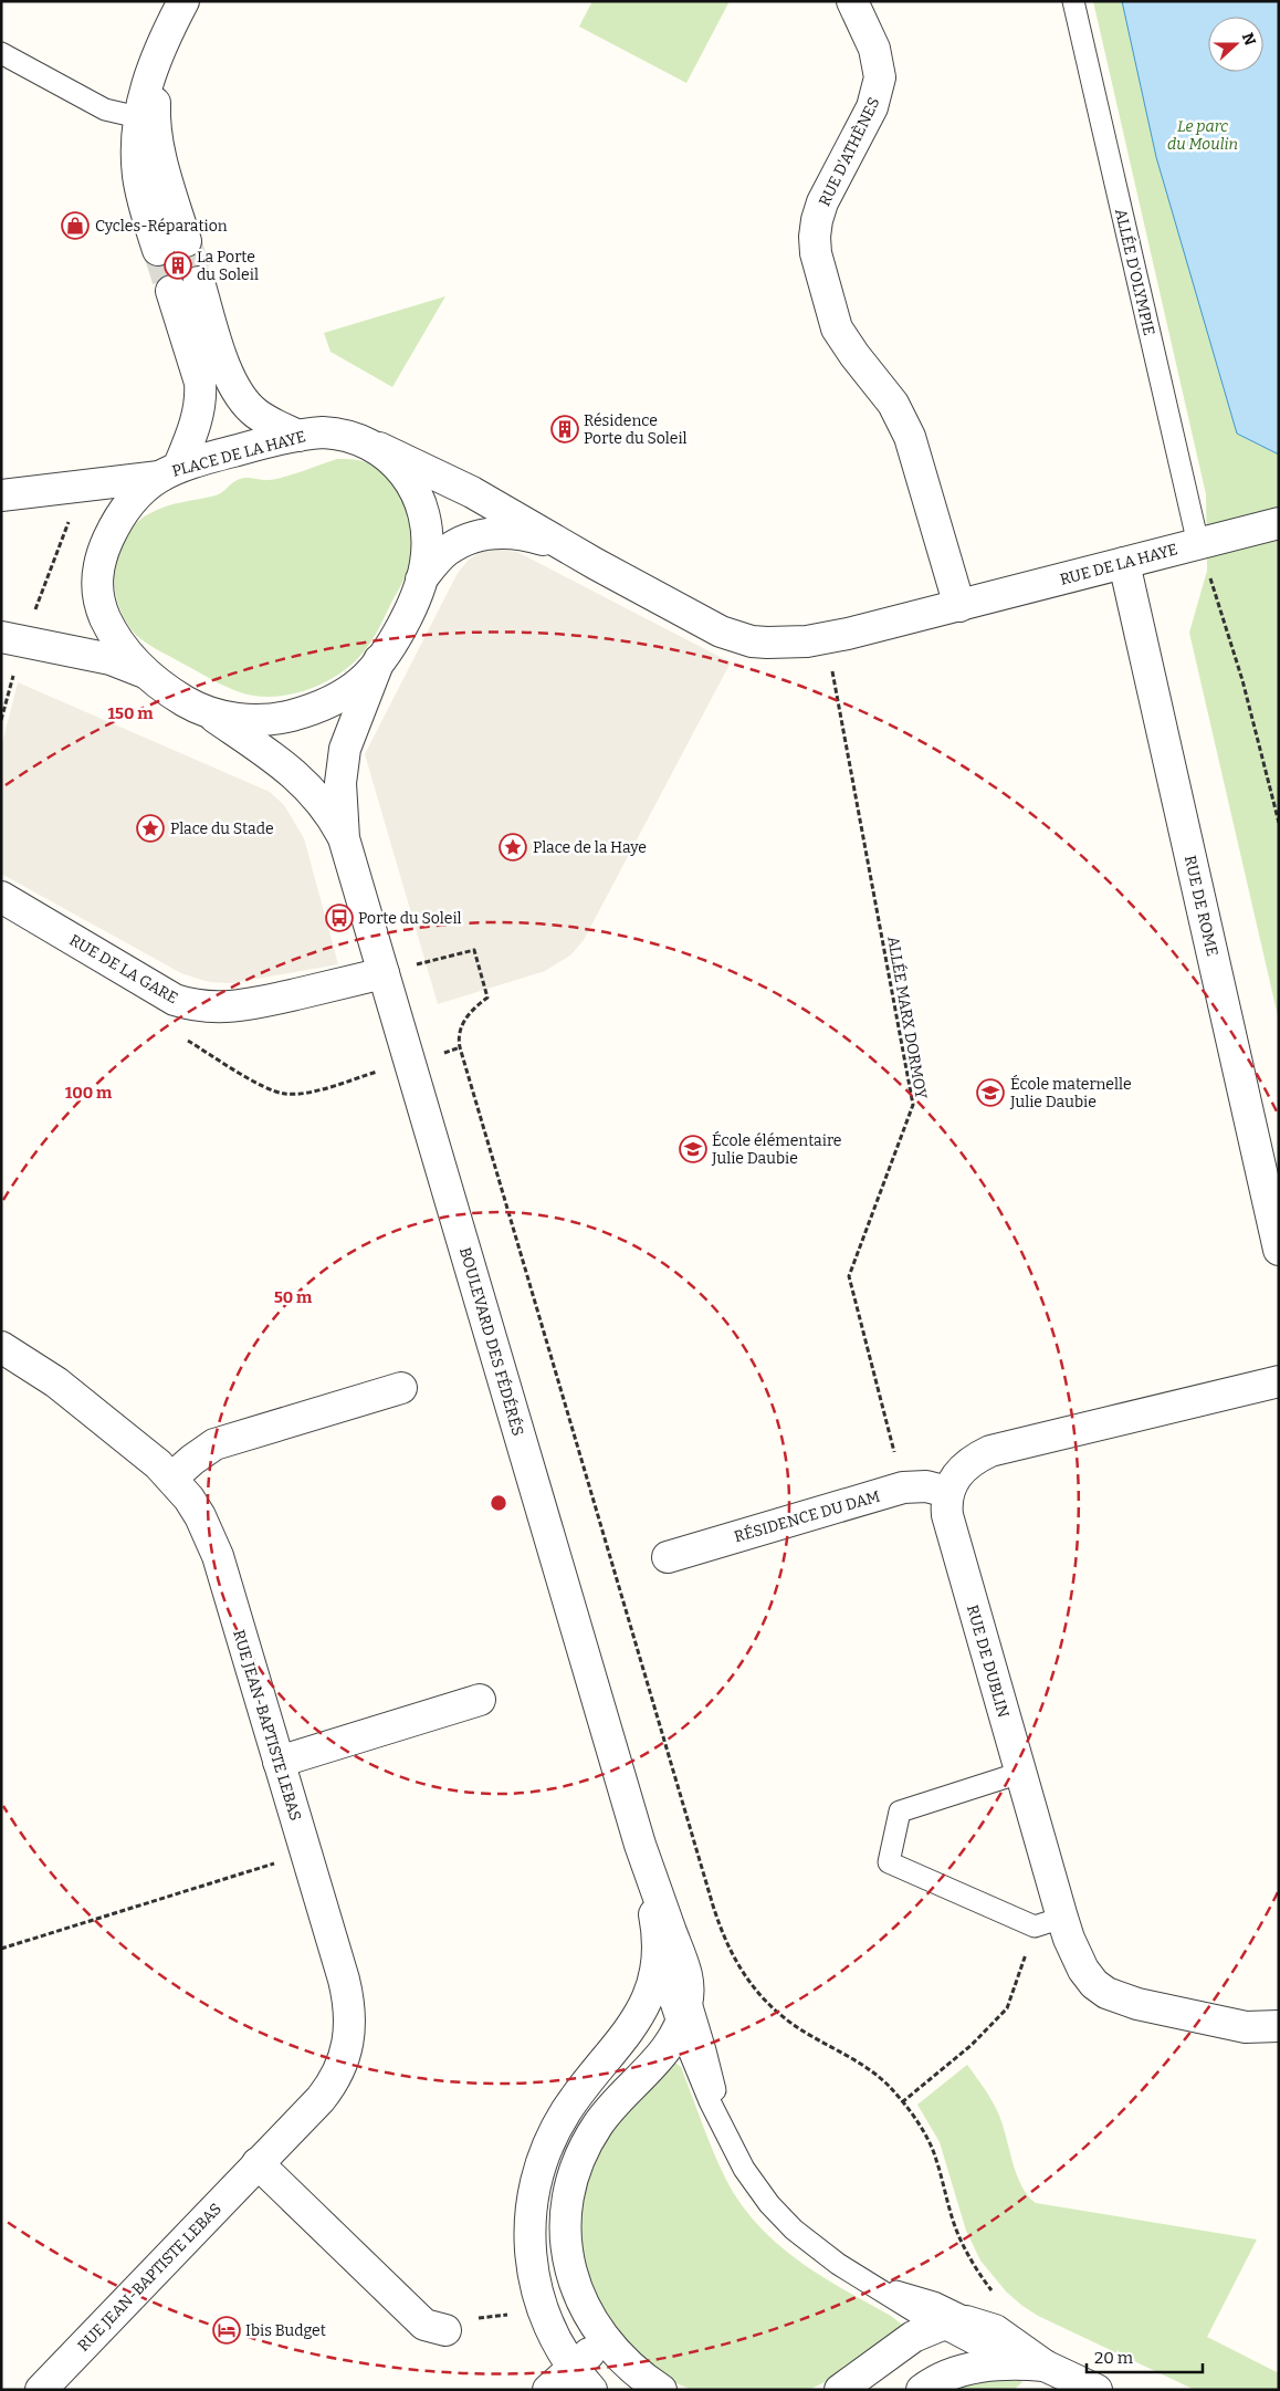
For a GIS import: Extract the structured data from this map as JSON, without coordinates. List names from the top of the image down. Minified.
{"streets":{"street":["RUE D'ATHÈNES","PLACE DE LA HAYE","RUE DE LA HAYE","RUE DE ROME","RUE DE LA GARE","BOULEVARD DES FÉDÉRÉS","RÉSIDENCE DU DAM","RUE DE DUBLIN","RUE JEAN-BAPTISTE LEBAS"],"lane":["ALLÉE D'OLYMPIE"],"path":["ALLÉE MARX DORMOY"]},"crossings":[["RUE D'ATHÈNES","PLACE DE LA HAYE"],["RUE D'ATHÈNES","RUE DE LA HAYE"],["ALLÉE D'OLYMPIE","RUE DE LA HAYE"],["PLACE DE LA HAYE","RUE DE LA HAYE"],["PLACE DE LA HAYE","ALLÉE MARX DORMOY"],["PLACE DE LA HAYE","BOULEVARD DES FÉDÉRÉS"],["RUE DE LA HAYE","RUE DE ROME"],["RUE DE LA GARE","BOULEVARD DES FÉDÉRÉS"],["ALLÉE MARX DORMOY","RÉSIDENCE DU DAM"],["RÉSIDENCE DU DAM","RUE DE DUBLIN"]],"parks":["Le parc du Moulin"],"places":{"shop":["Cycles-Réparation"],"building":["La Porte du Soleil","Résidence Porte du Soleil"],"place":["Place du Stade","Place de la Haye"],"bus stop":["Porte du Soleil"],"school or university":["École maternelle Julie Daubie","École élémentaire Julie Daubie"],"hotel":["Ibis Budget"]},"scale_bar":"20 m","north":"right","rings":["150 m","100 m","50 m"]}
